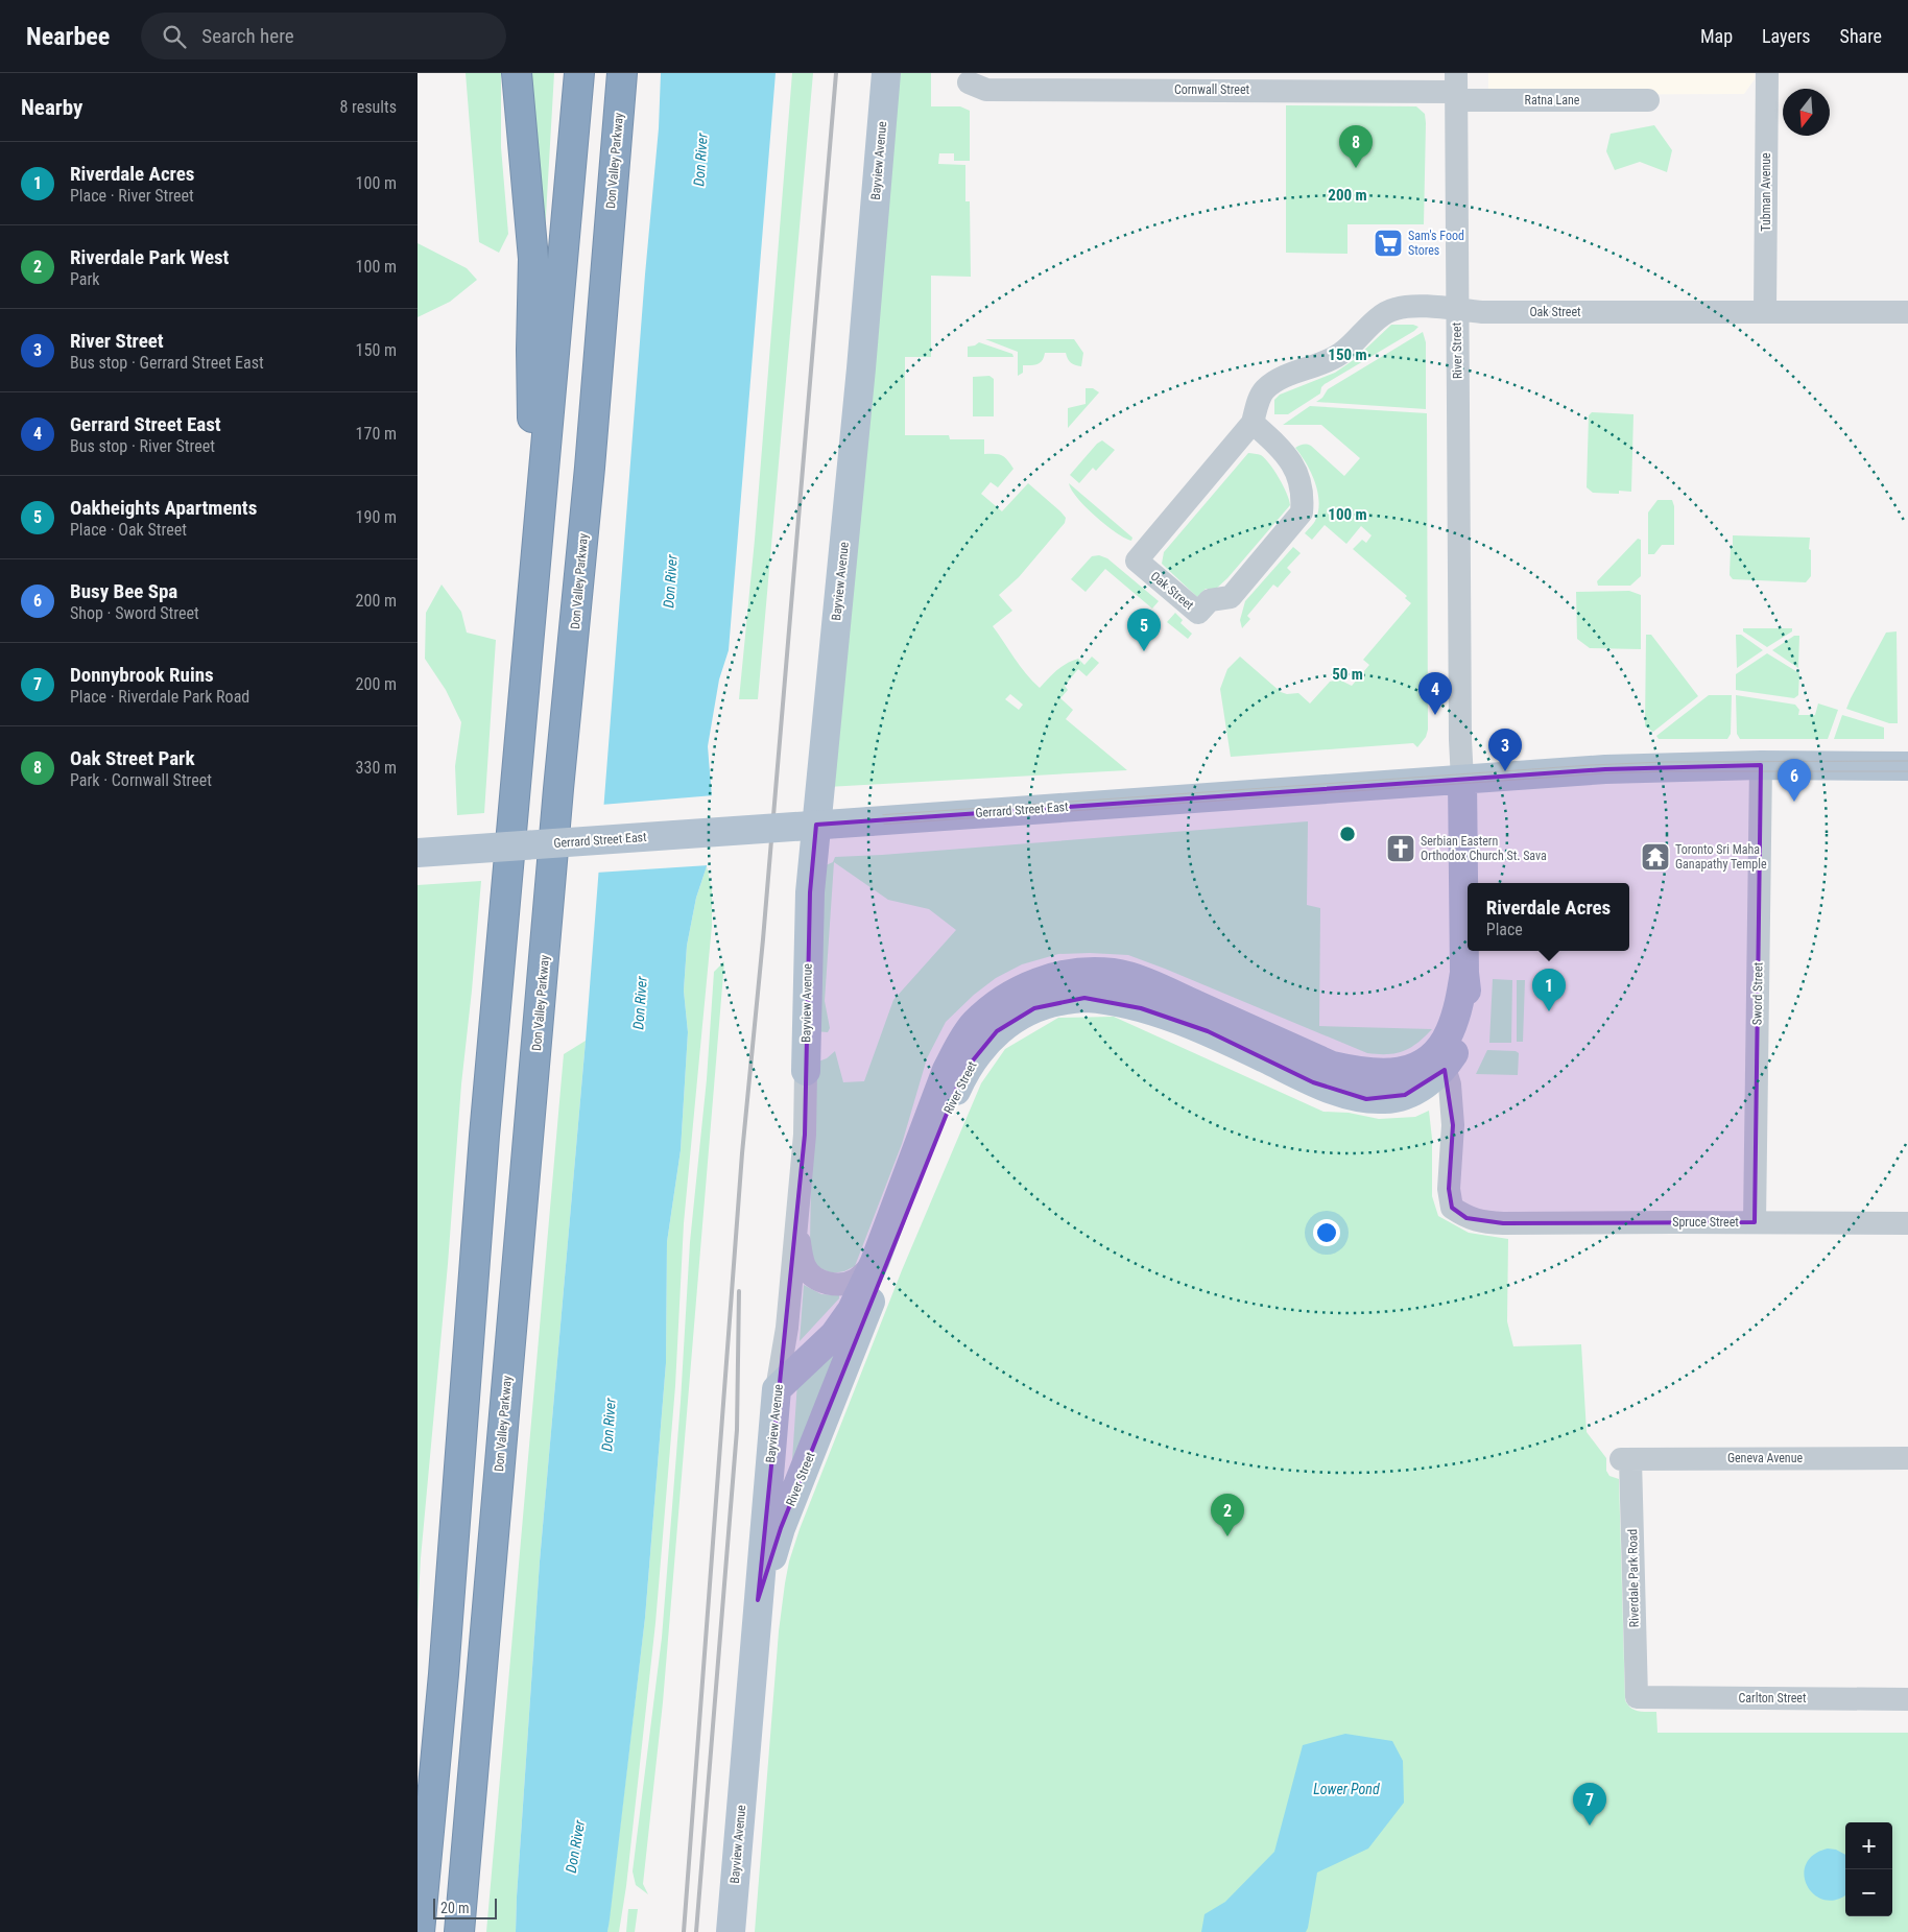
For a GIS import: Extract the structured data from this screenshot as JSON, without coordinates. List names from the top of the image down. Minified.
{"streets":{"highway":["Don Valley Parkway"],"main road":["Bayview Avenue","River Street","Gerrard Street East"],"street":["Cornwall Street","Ratna Lane","Tubman Avenue","Oak Street","Sword Street","Spruce Street","Geneva Avenue","Riverdale Park Road","Carlton Street"]},"crossings":[["Cornwall Street","Ratna Lane"],["Cornwall Street","River Street"],["Ratna Lane","River Street"],["Bayview Avenue","River Street"],["Tubman Avenue","Oak Street"],["Oak Street","River Street"],["River Street","Gerrard Street East"],["River Street","Spruce Street"],["Gerrard Street East","Sword Street"],["Sword Street","Spruce Street"],["Geneva Avenue","Riverdale Park Road"],["Riverdale Park Road","Carlton Street"]],"water":["Don River","Lower Pond"],"places":{"supermarket":["Sam's Food Stores"],"church":["Serbian Eastern Orthodox Church St. Sava"],"temple":["Toronto Sri Maha Ganapathy Temple"]},"scale_bar":"20 m","north":"bottom","page":{"header":"Nearbee","search":"Search here","nav":["Map","Layers","Share"],"heading":["Nearby","8 results"],"pins":["8","5","4","3","6","1","2","7"],"list":[{"mark":"1","name":"Riverdale Acres","note":"Place · River Street","value":"100 m"},{"mark":"2","name":"Riverdale Park West","note":"Park","value":"100 m"},{"mark":"3","name":"River Street","note":"Bus stop · Gerrard Street East","value":"150 m"},{"mark":"4","name":"Gerrard Street East","note":"Bus stop · River Street","value":"170 m"},{"mark":"5","name":"Oakheights Apartments","note":"Place · Oak Street","value":"190 m"},{"mark":"6","name":"Busy Bee Spa","note":"Shop · Sword Street","value":"200 m"},{"mark":"7","name":"Donnybrook Ruins","note":"Place · Riverdale Park Road","value":"200 m"},{"mark":"8","name":"Oak Street Park","note":"Park · Cornwall Street","value":"330 m"}],"popup":["Riverdale Acres","Place"],"map_buttons":["+","−"],"scale":"20 m"},"rings":["200 m","150 m","100 m","50 m"]}
